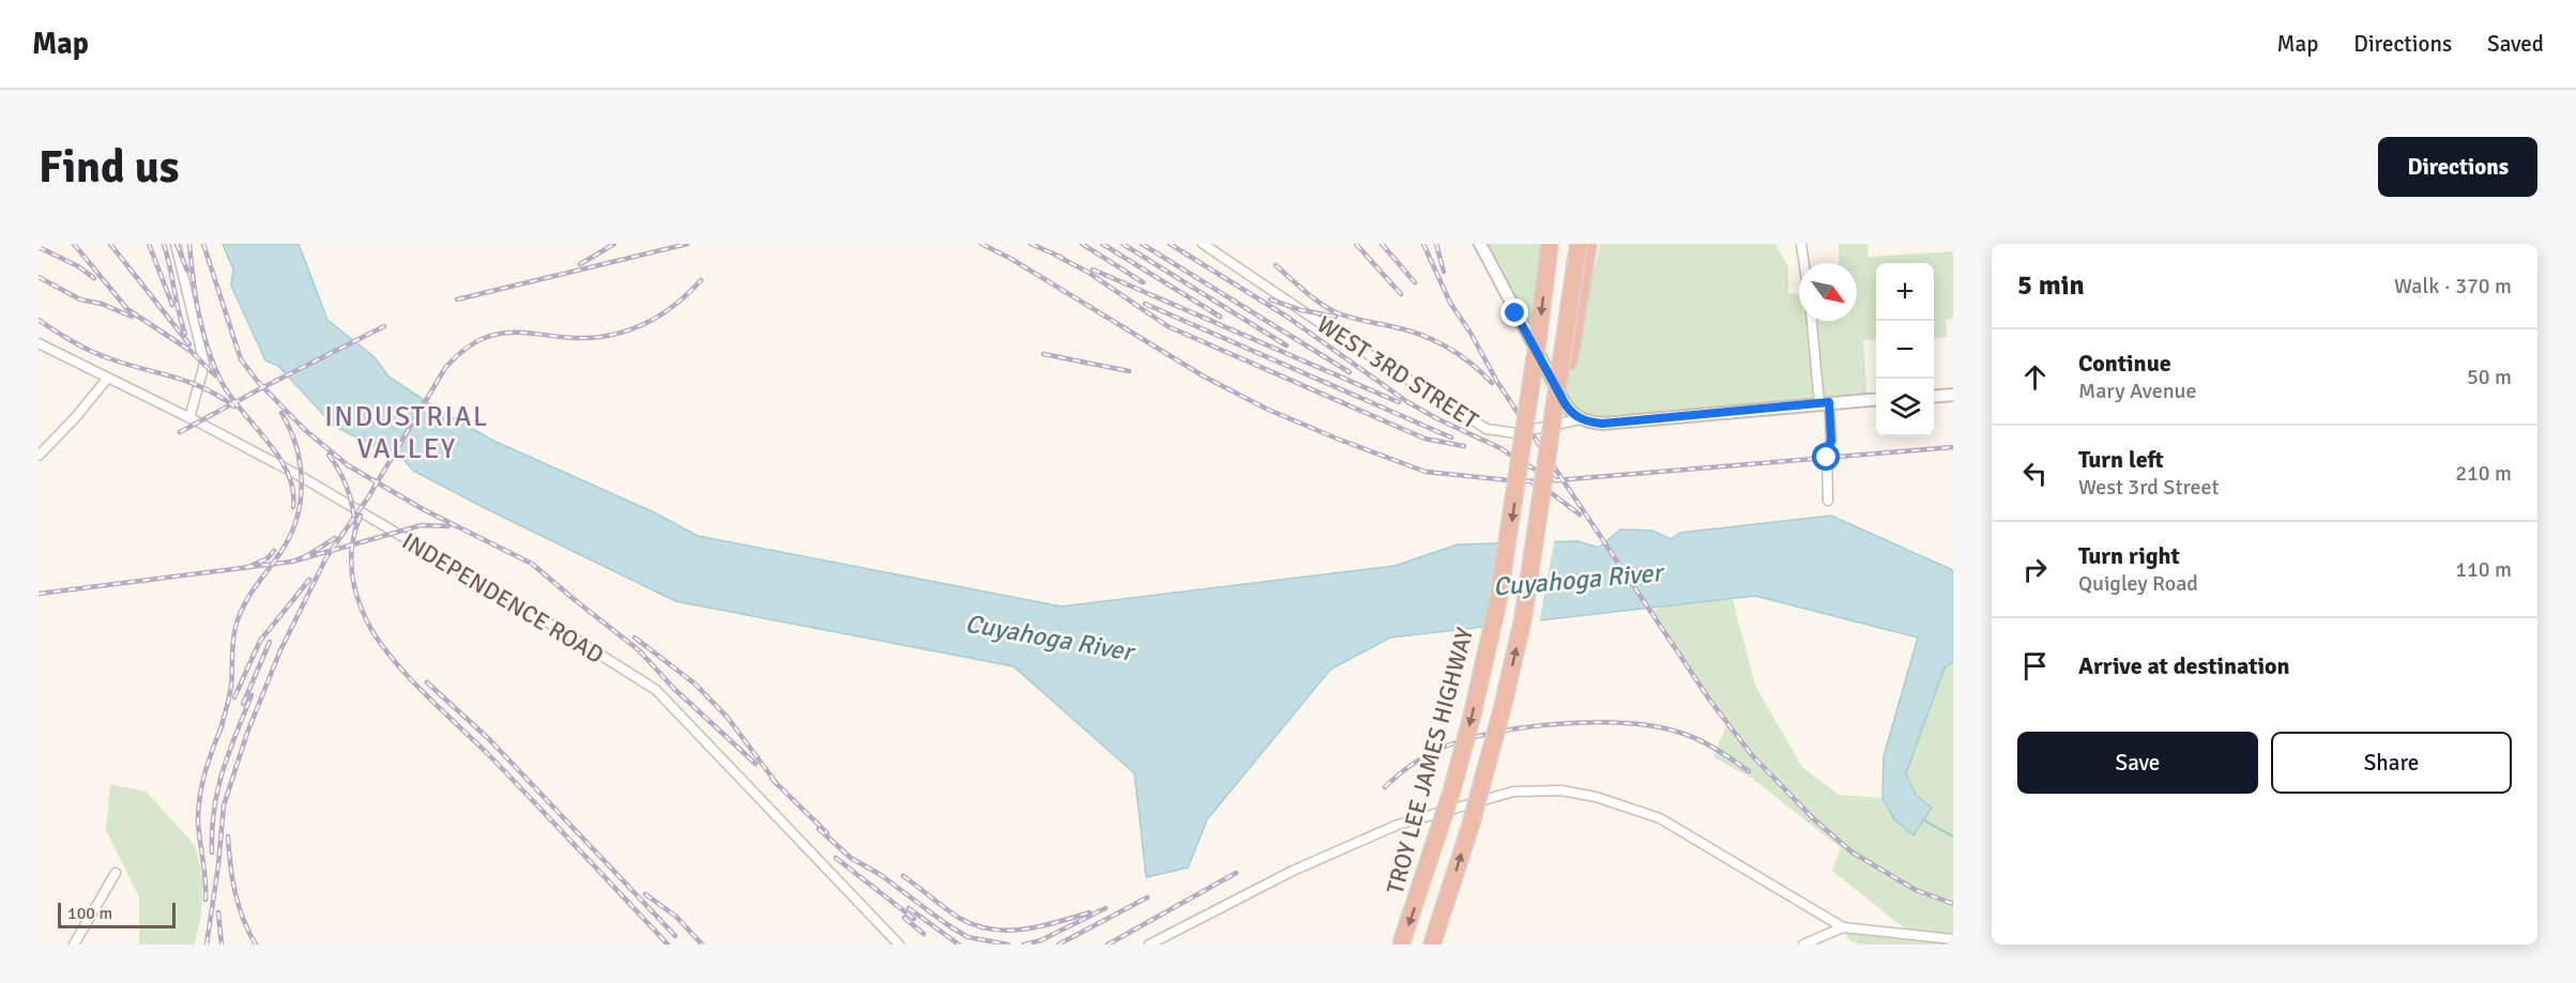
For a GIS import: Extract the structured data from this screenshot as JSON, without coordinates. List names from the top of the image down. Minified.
{"streets":{"highway":["TROY LEE JAMES HIGHWAY"],"street":["WEST 3RD STREET","INDEPENDENCE ROAD"]},"districts":["INDUSTRIAL VALLEY"],"water":["Cuyahoga River"],"scale_bar":"100 m","north":"bottom right","page":{"header":"Map","nav":["Map","Directions","Saved"],"buttons":["Directions",["Save","Share"]],"title":"Find us","heading":["5 min","Walk · 370 m"],"map_buttons":["+","−"],"list":[["Continue","Mary Avenue","50 m"],["Turn left","West 3rd Street","210 m"],["Turn right","Quigley Road","110 m"],"Arrive at destination"],"scale":"100 m"}}
